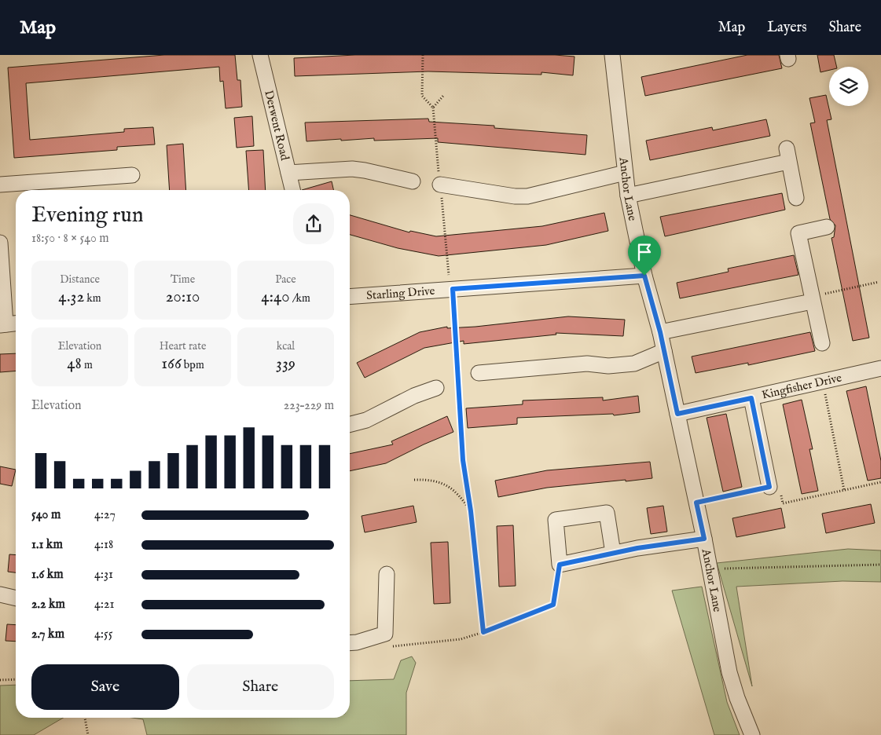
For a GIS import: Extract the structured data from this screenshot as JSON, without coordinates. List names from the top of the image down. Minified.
{"streets":{"street":["Derwent Road","Anchor Lane","Starling Drive","Kingfisher Drive"]},"crossings":[["Anchor Lane","Starling Drive"],["Anchor Lane","Kingfisher Drive"]],"page":{"header":"Map","nav":["Map","Layers","Share"],"heading":["Evening run","18:50 · 8 × 540 m"],"stats":[["Distance","4.32 km"],["Time","20:10"],["Pace","4:40 /km"],["Elevation","48 m"],["Heart rate","166 bpm"],["kcal","339"]],"chart":["Elevation","223–229 m"],"list":[{"name":"540 m","note":"4:27"},{"name":"1.1 km","note":"4:18"},{"name":"1.6 km","note":"4:31"},{"name":"2.2 km","note":"4:21"},{"name":"2.7 km","note":"4:55"}],"buttons":["Save","Share"]}}
